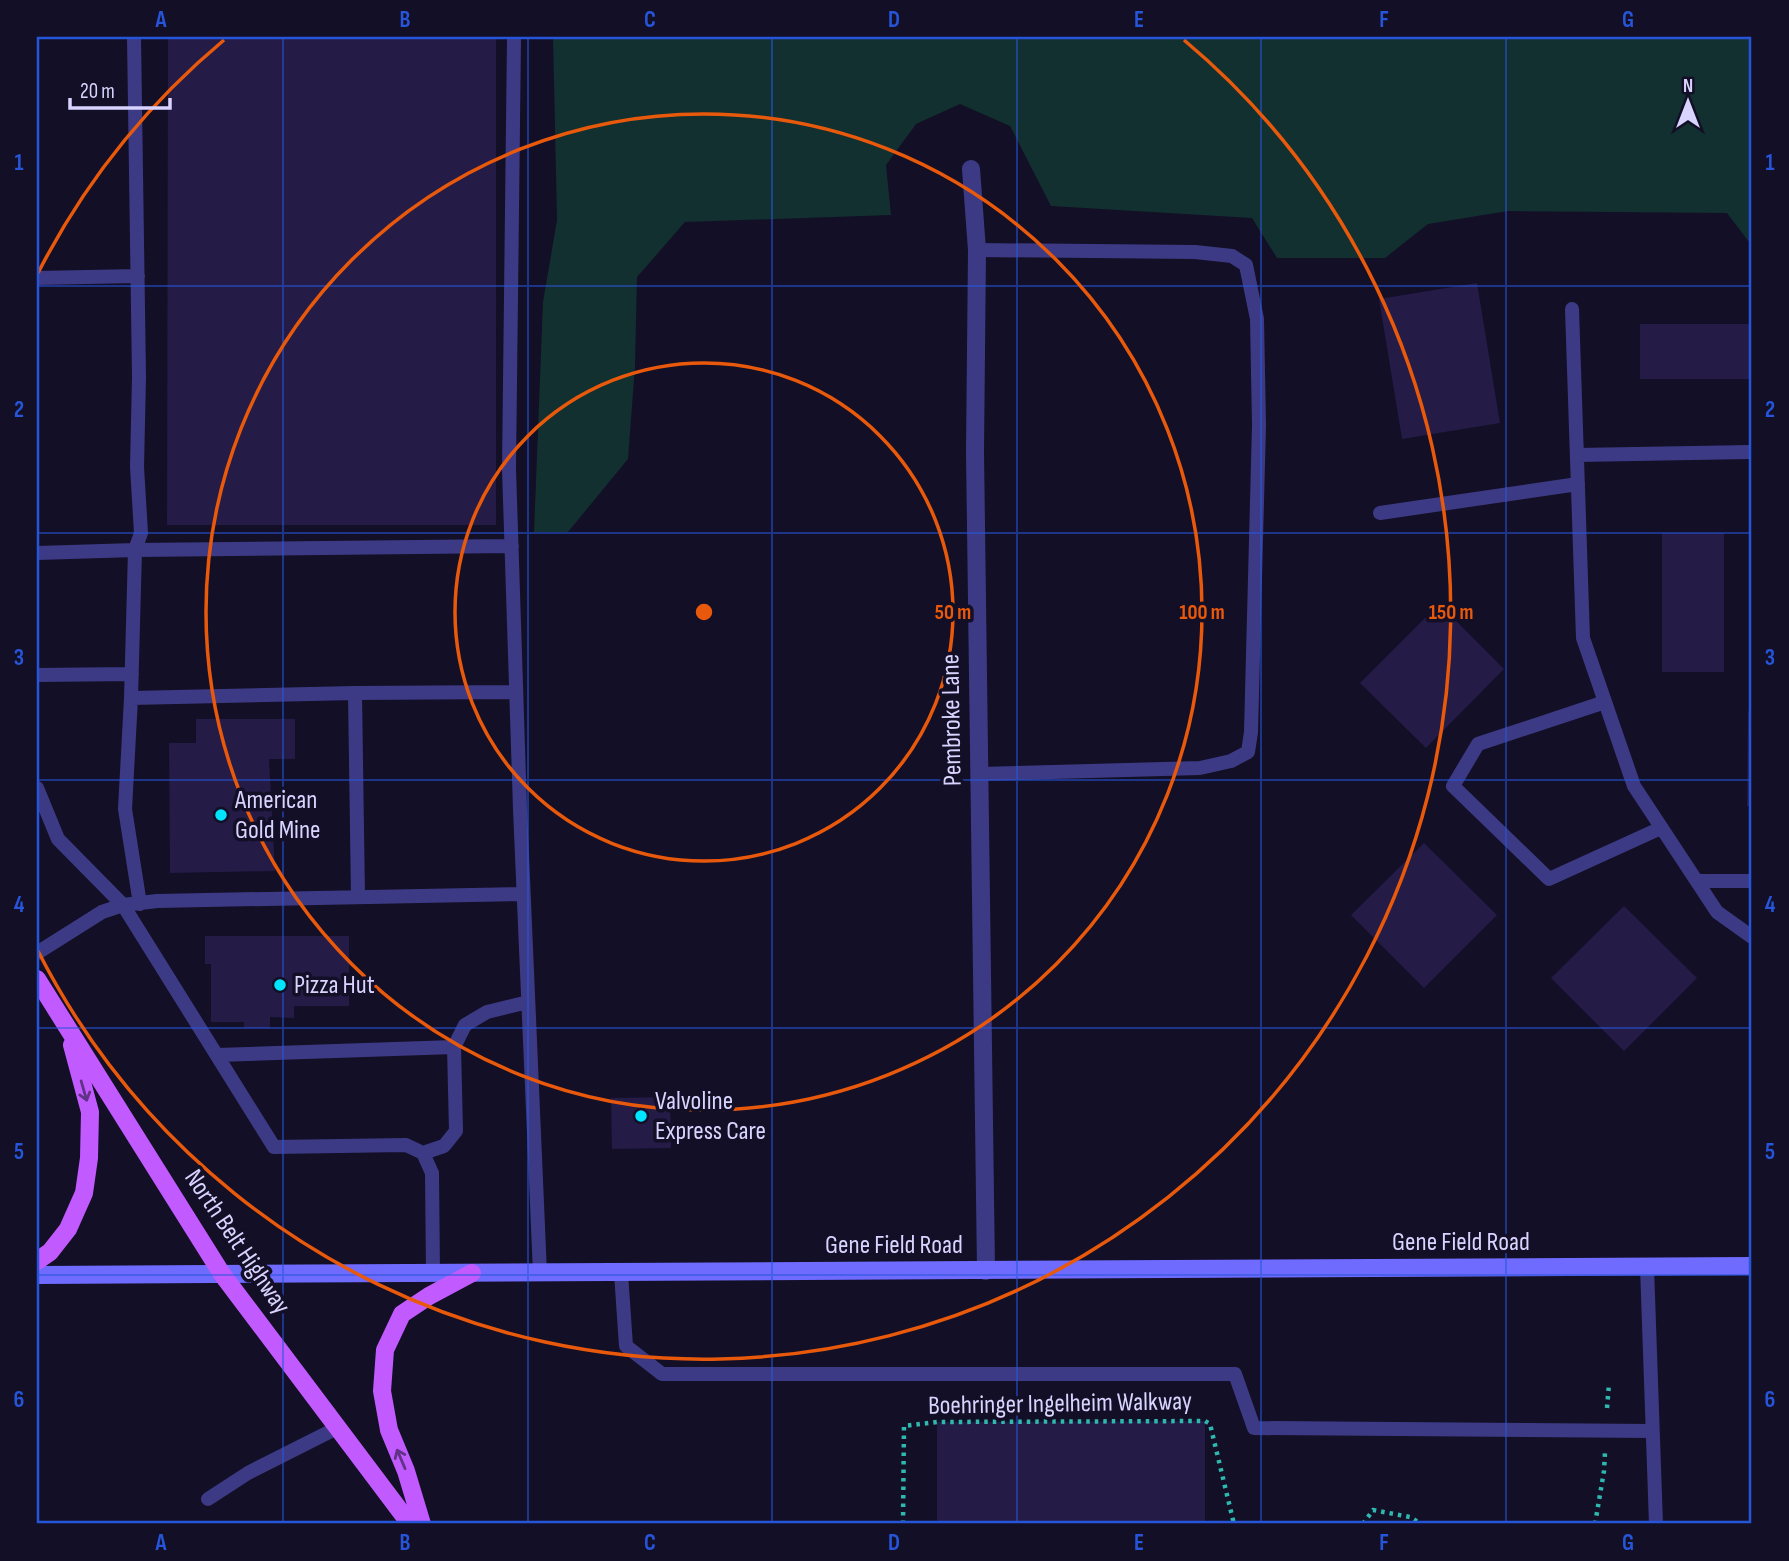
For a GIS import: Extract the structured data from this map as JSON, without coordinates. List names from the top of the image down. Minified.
{"streets":{"main road":["North Belt Highway"],"street":["Pembroke Lane","Gene Field Road"],"path":["Boehringer Ingelheim Walkway"]},"crossings":[["Pembroke Lane","Gene Field Road"],["North Belt Highway","Gene Field Road"]],"places":["American Gold Mine","Pizza Hut","Valvoline Express Care"],"scale_bar":"20 m","north":"top","grid":{"columns":["A","B","C","D","E","F","G"],"rows":["1","2","3","4","5","6"]},"rings":["50 m","100 m","150 m"]}
